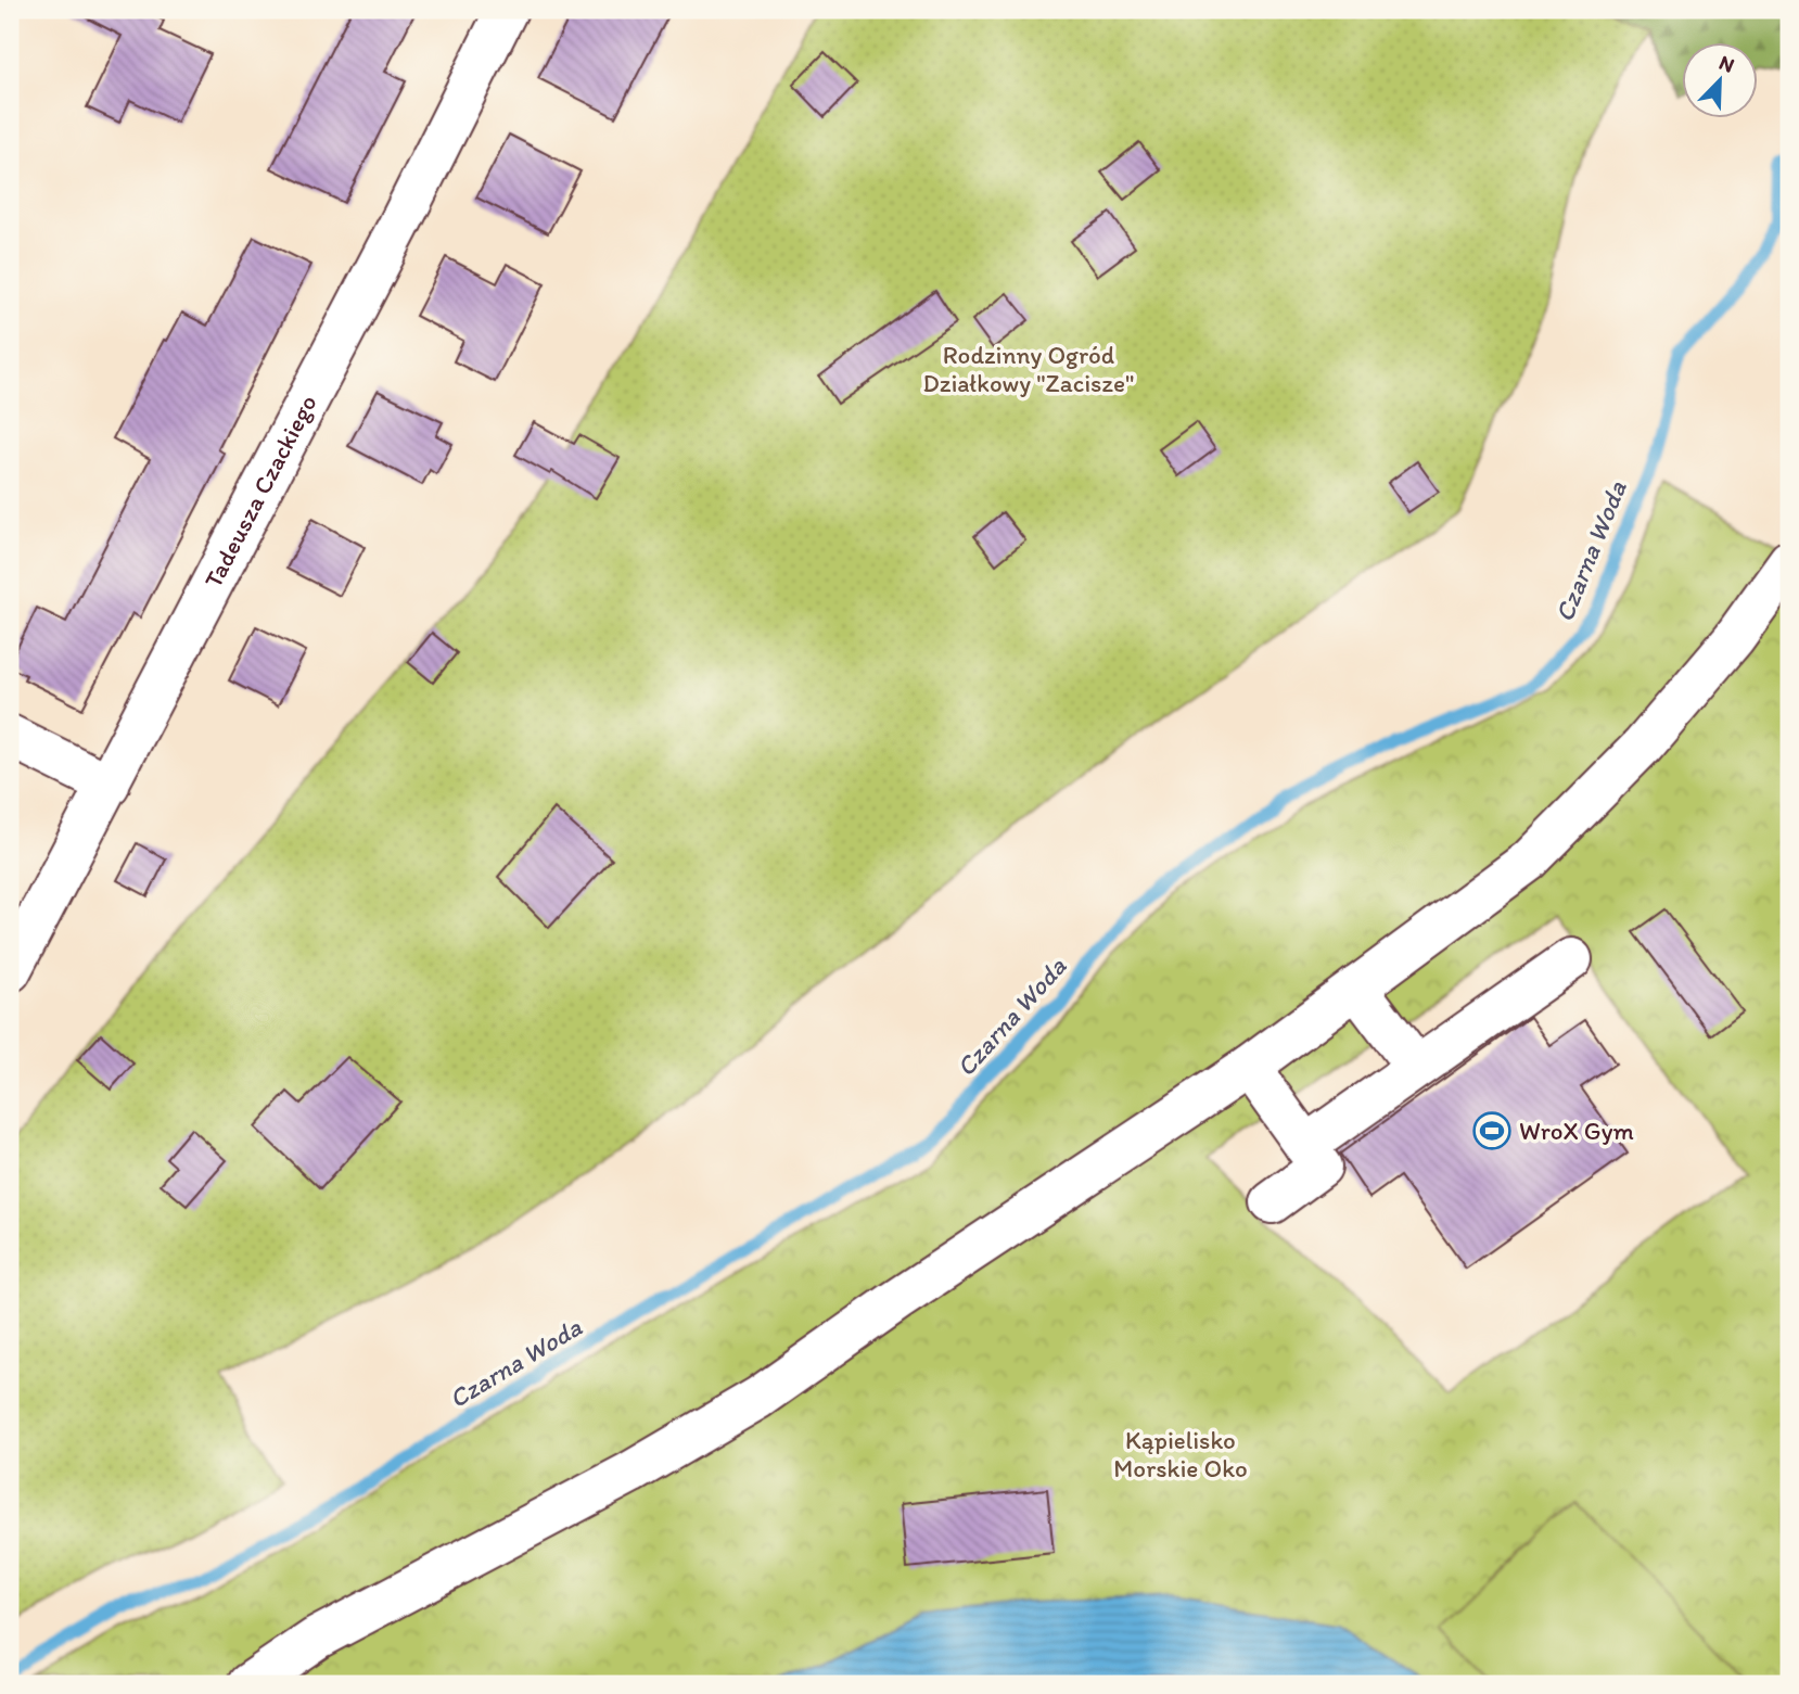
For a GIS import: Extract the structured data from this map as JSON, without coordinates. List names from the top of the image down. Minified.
{"streets":{"street":["Tadeusza Czackiego"]},"water":["Czarna Woda"],"parks":["Rodzinny Ogród Działkowy \"Zacisze\"","Kąpielisko Morskie Oko"],"places":{"sports":["WroX Gym"]},"north":"top right"}
